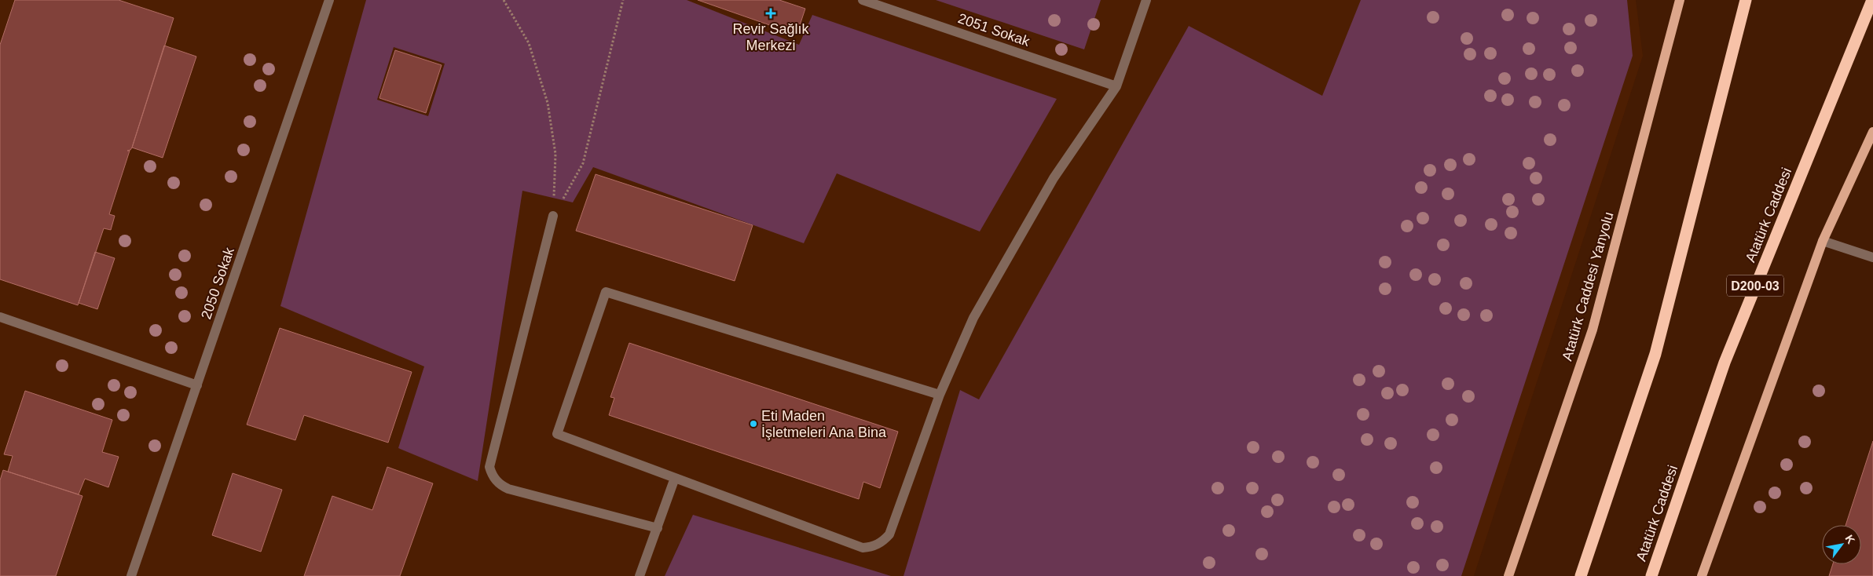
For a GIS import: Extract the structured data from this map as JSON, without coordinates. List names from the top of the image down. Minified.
{"streets":{"highway":["Atatürk Caddesi","D200-03"],"main road":["Atatürk Caddesi Yanyolu"],"lane":["2051 Sokak","2050 Sokak"]},"places":{"health":["Revir Sağlık Merkezi"],"other":["Eti Maden İşletmeleri Ana Bina"]},"north":"top right"}
